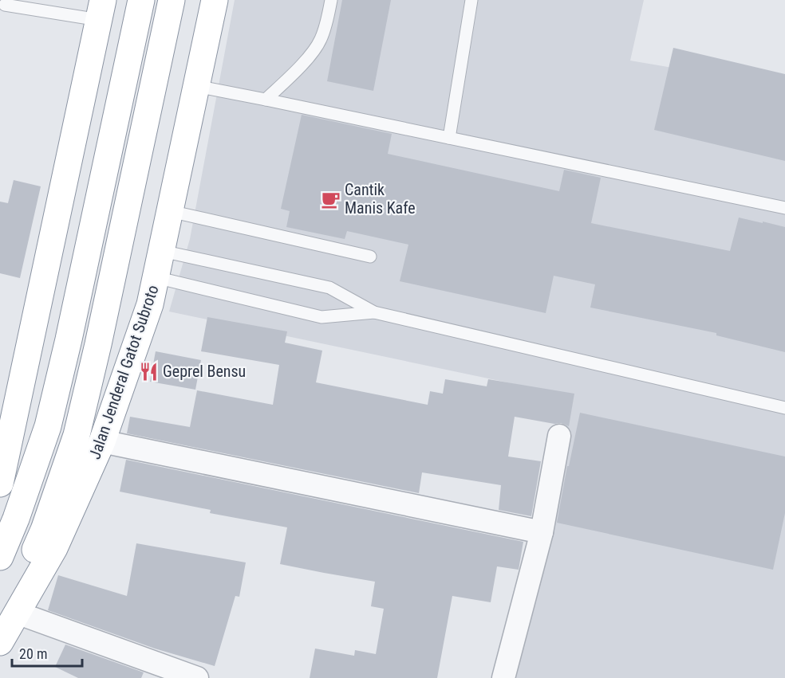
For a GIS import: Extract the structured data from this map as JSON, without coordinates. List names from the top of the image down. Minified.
{"streets":{"highway":["Jalan Jenderal Gatot Subroto"]},"places":{"cafe":["Cantik Manis Kafe"],"restaurant":["Geprel Bensu"]},"scale_bar":"20 m"}
